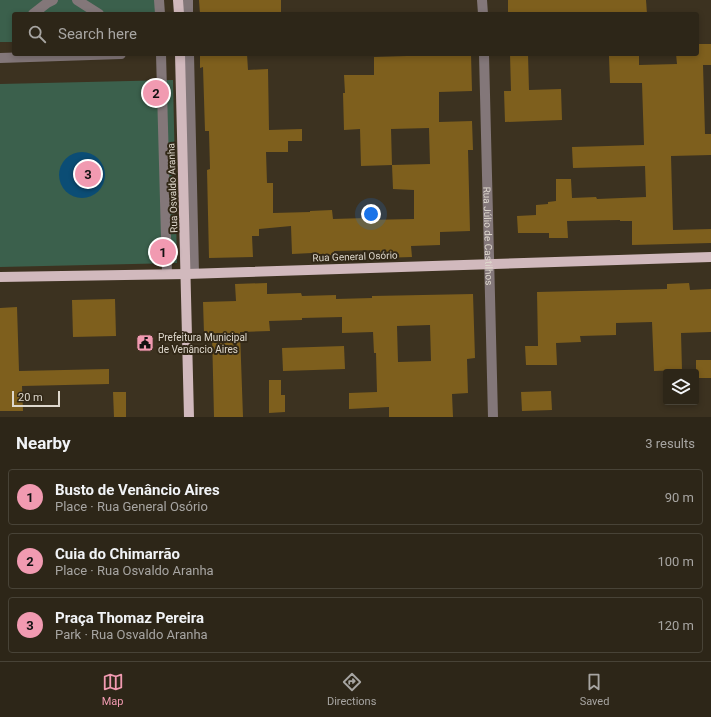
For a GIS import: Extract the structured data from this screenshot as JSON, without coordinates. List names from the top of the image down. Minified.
{"streets":{"main road":["Rua Osvaldo Aranha","Rua General Osório"],"street":["Rua Júlio de Castilhos"]},"crossings":[["Rua Osvaldo Aranha","Rua General Osório"],["Rua Júlio de Castilhos","Rua General Osório"]],"places":{"public building":["Prefeitura Municipal de Venâncio Aires"]},"scale_bar":"20 m","page":{"search":"Search here","pins":["2","3","1"],"scale":"20 m","heading":["Nearby","3 results"],"list":[{"mark":"1","name":"Busto de Venâncio Aires","note":"Place · Rua General Osório","value":"90 m"},{"mark":"2","name":"Cuia do Chimarrão","note":"Place · Rua Osvaldo Aranha","value":"100 m"},{"mark":"3","name":"Praça Thomaz Pereira","note":"Park · Rua Osvaldo Aranha","value":"120 m"}],"nav":["Map","Directions","Saved"]}}
